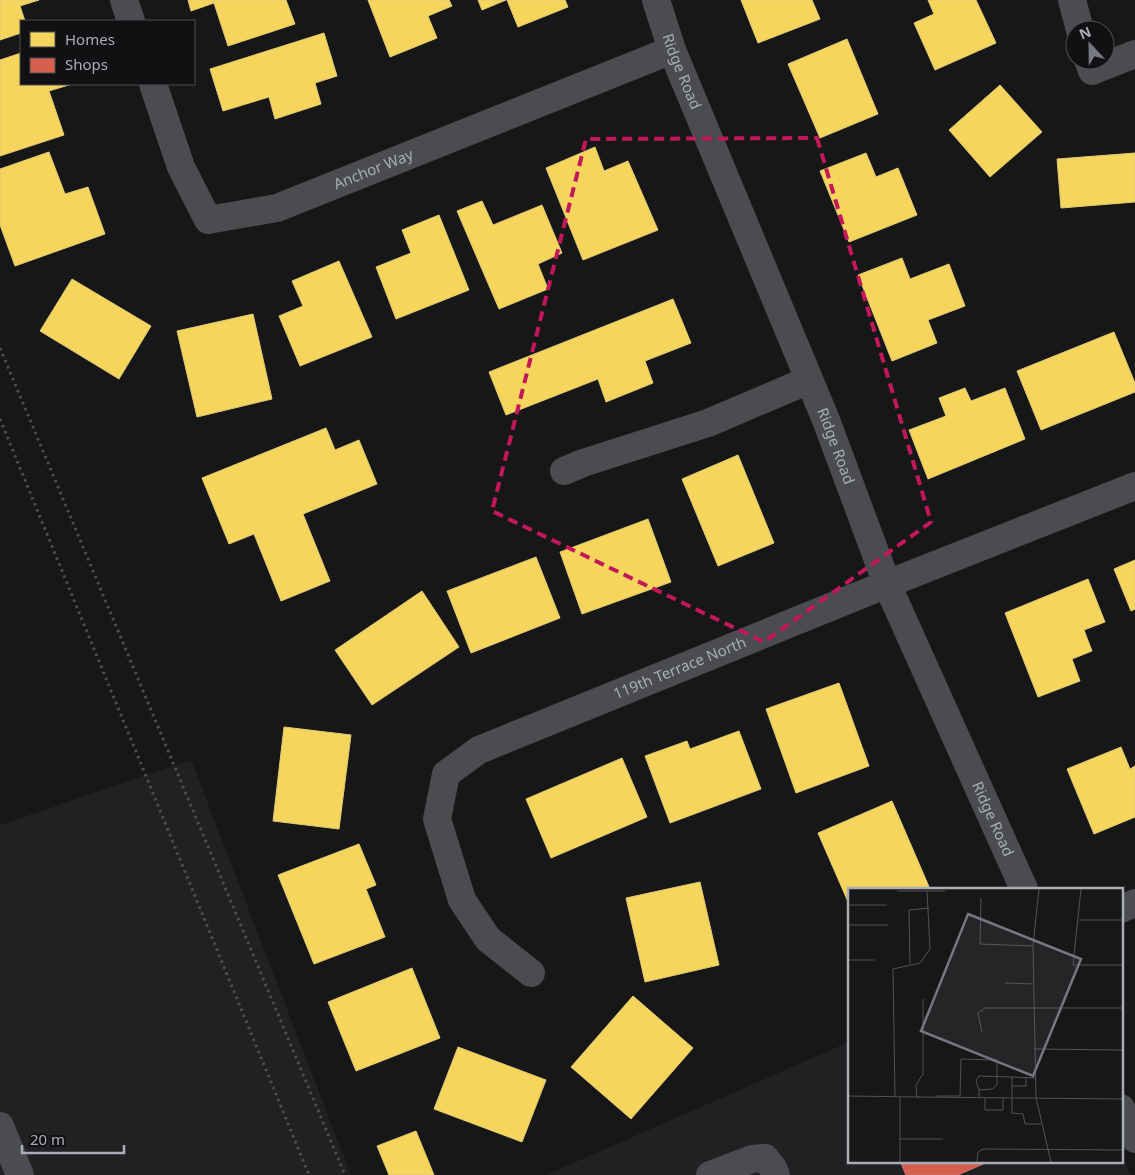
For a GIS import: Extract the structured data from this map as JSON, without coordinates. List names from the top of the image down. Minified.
{"streets":{"street":["Ridge Road","Anchor Way","119th Terrace North"]},"crossings":[["Ridge Road","Anchor Way"],["Ridge Road","119th Terrace North"]],"legend":["Homes","Shops"],"scale_bar":"20 m","north":"top"}
